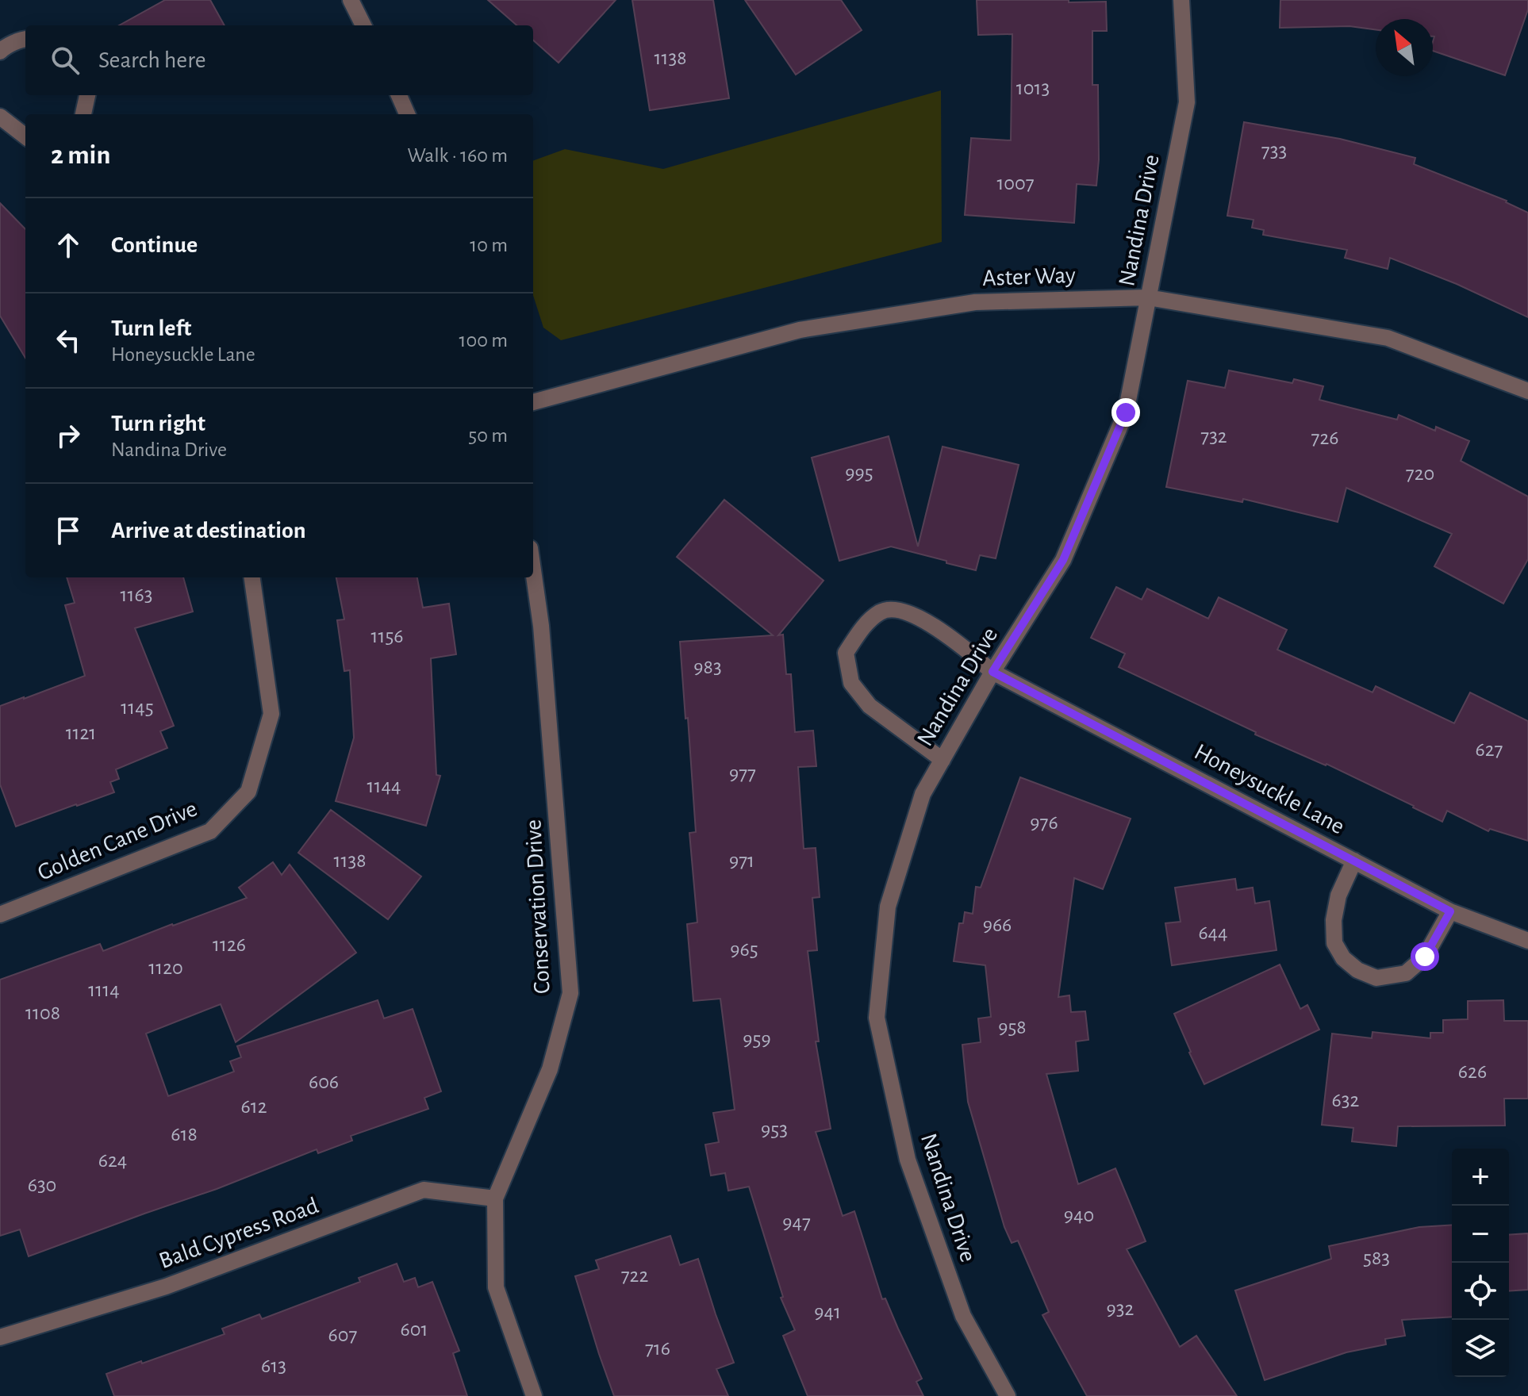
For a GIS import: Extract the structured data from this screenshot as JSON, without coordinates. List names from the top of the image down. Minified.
{"streets":{"street":["Nandina Drive","Aster Way","Honeysuckle Lane","Golden Cane Drive","Conservation Drive","Bald Cypress Road"]},"crossings":[["Nandina Drive","Aster Way"],["Nandina Drive","Honeysuckle Lane"],["Conservation Drive","Bald Cypress Road"]],"house_numbers":["1138","1013","733","1007","732","726","995","720","1163","1156","983","1145","1121","627","977","1144","976","1138","971","966","644","1126","965","1120","1114","1108","958","959","626","606","632","612","953","618","624","630","940","947","583","722","932","941","601","607","716","613"],"north":"top left","page":{"search":"Search here","heading":["2 min","Walk · 160 m"],"list":[["Continue","10 m"],["Turn left","Honeysuckle Lane","100 m"],["Turn right","Nandina Drive","50 m"],"Arrive at destination"],"map_buttons":["+","−"]}}
